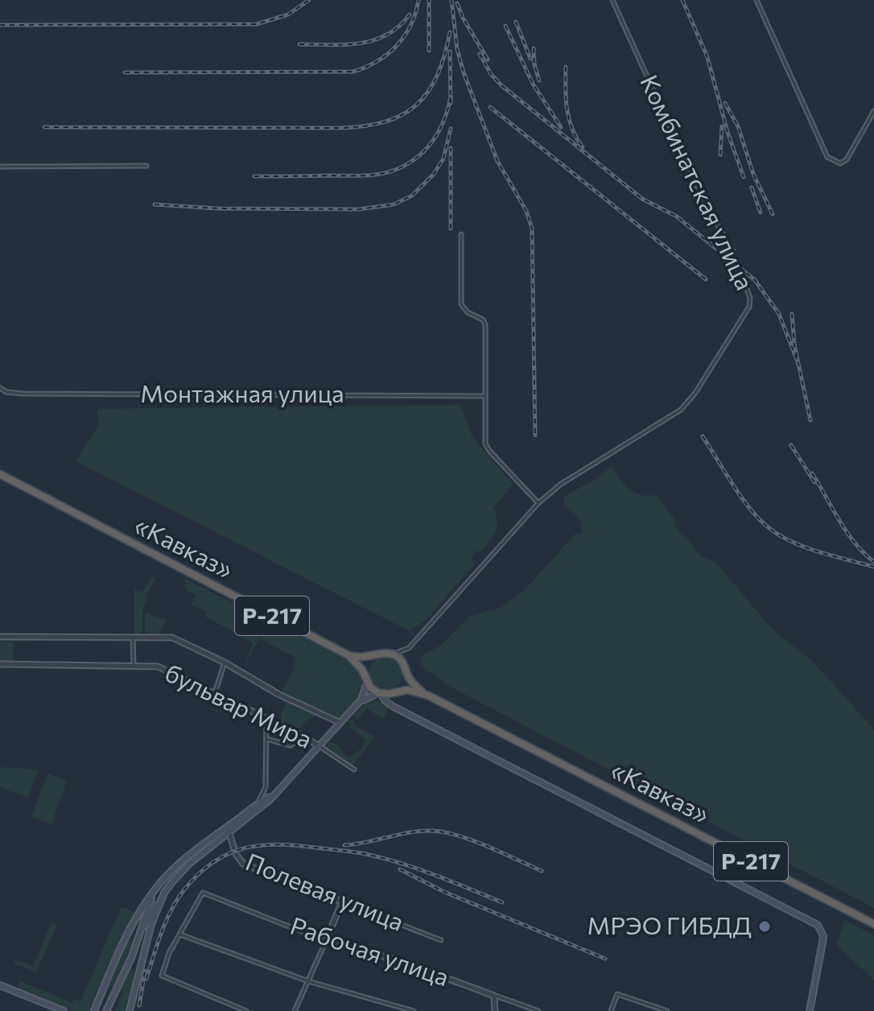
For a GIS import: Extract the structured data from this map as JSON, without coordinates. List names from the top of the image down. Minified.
{"streets":{"highway":["«Кавказ»","Р-217"],"street":["Комбинатская улица","Монтажная улица","бульвар Мира","Полевая улица","Рабочая улица"]},"crossings":[["Комбинатская улица","«Кавказ»"]],"places":["МРЭО ГИБДД"]}
